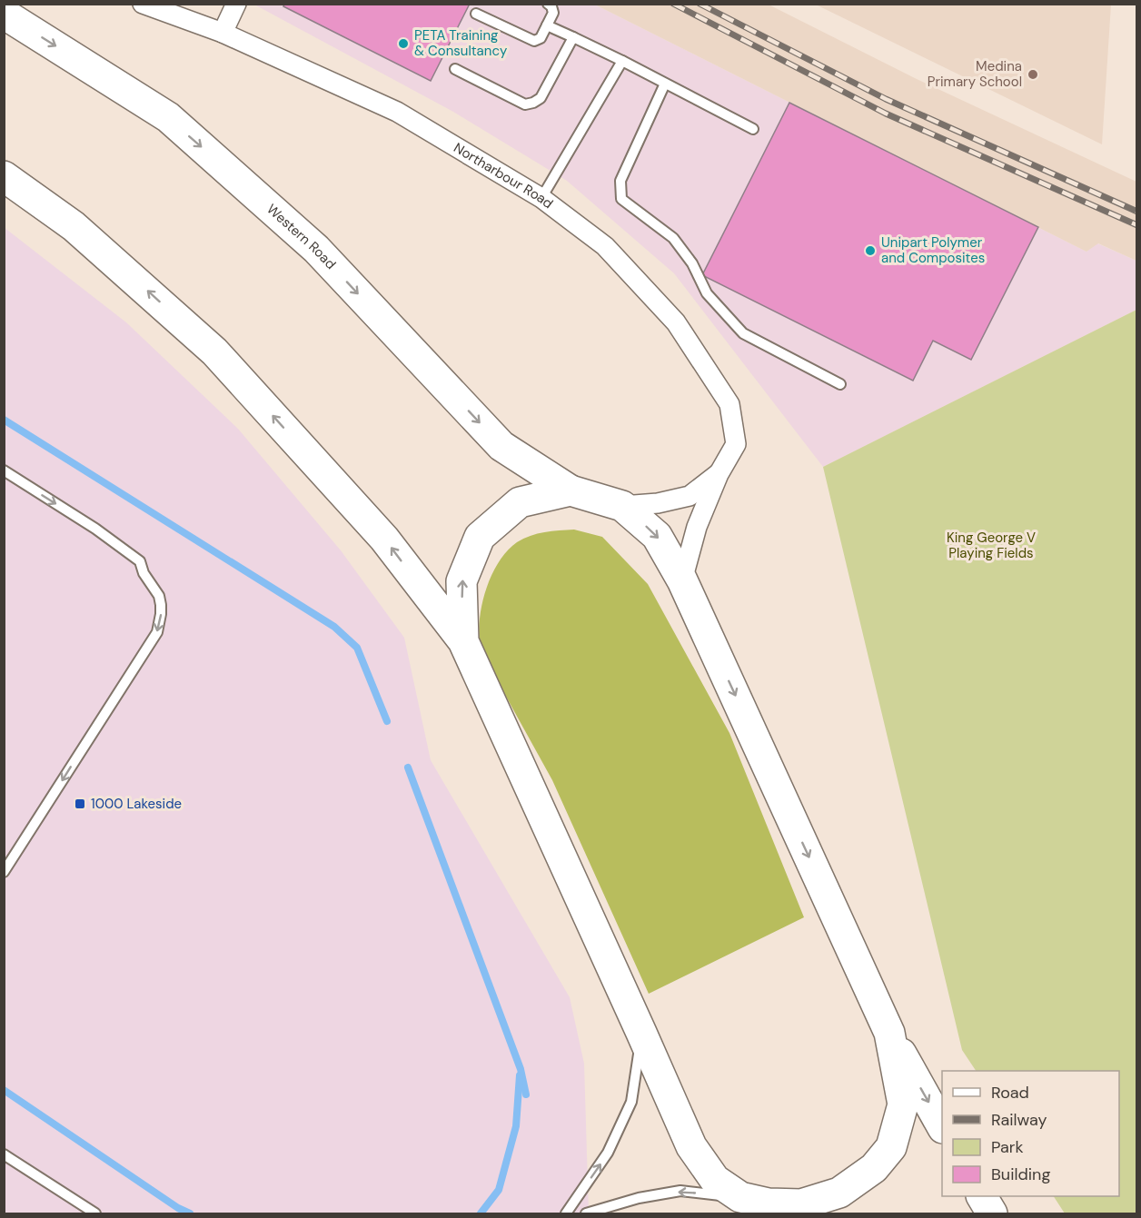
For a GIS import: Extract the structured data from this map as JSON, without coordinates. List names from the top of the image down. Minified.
{"streets":{"main road":["Western Road"],"street":["Northarbour Road"]},"parks":["King George V Playing Fields"],"places":{"other":["PETA Training & Consultancy","Medina Primary School","Unipart Polymer and Composites"],"transit":["1000 Lakeside"]},"legend":["Road","Railway","Park","Building"]}
